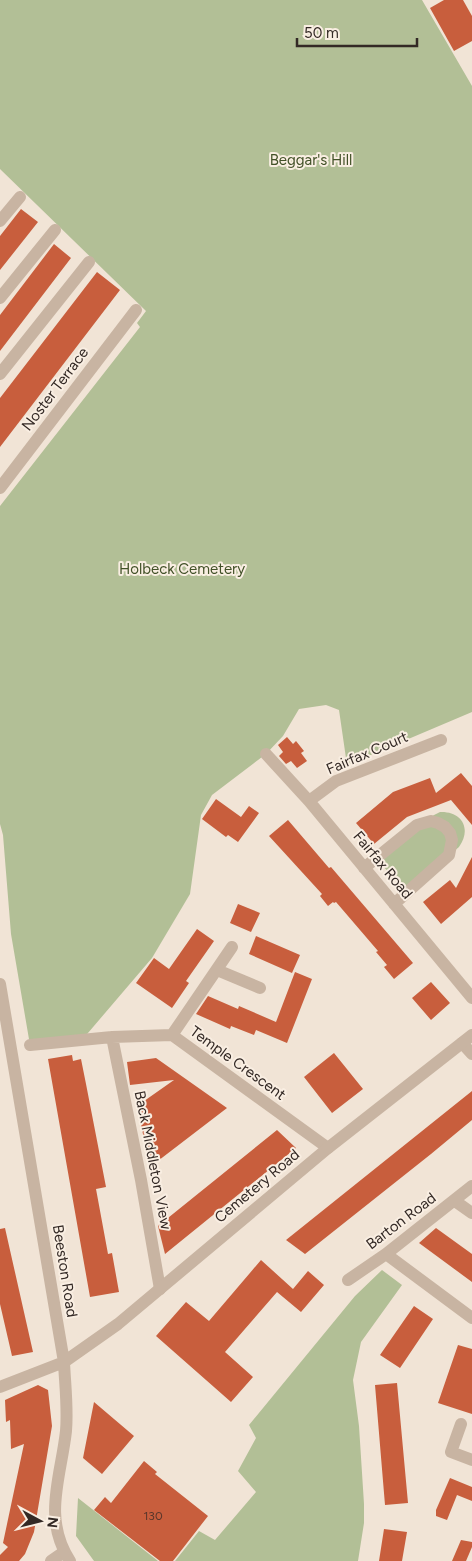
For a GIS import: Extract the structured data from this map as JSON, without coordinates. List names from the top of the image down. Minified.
{"streets":{"street":["Noster Terrace","Fairfax Court","Fairfax Road","Temple Crescent","Back Middleton View","Cemetery Road","Barton Road","Beeston Road"]},"crossings":[["Fairfax Court","Fairfax Road"],["Temple Crescent","Back Middleton View"],["Temple Crescent","Cemetery Road"],["Back Middleton View","Cemetery Road"],["Cemetery Road","Beeston Road"]],"parks":["Beggar's Hill","Holbeck Cemetery"],"house_numbers":["130"],"scale_bar":"50 m","north":"right"}
